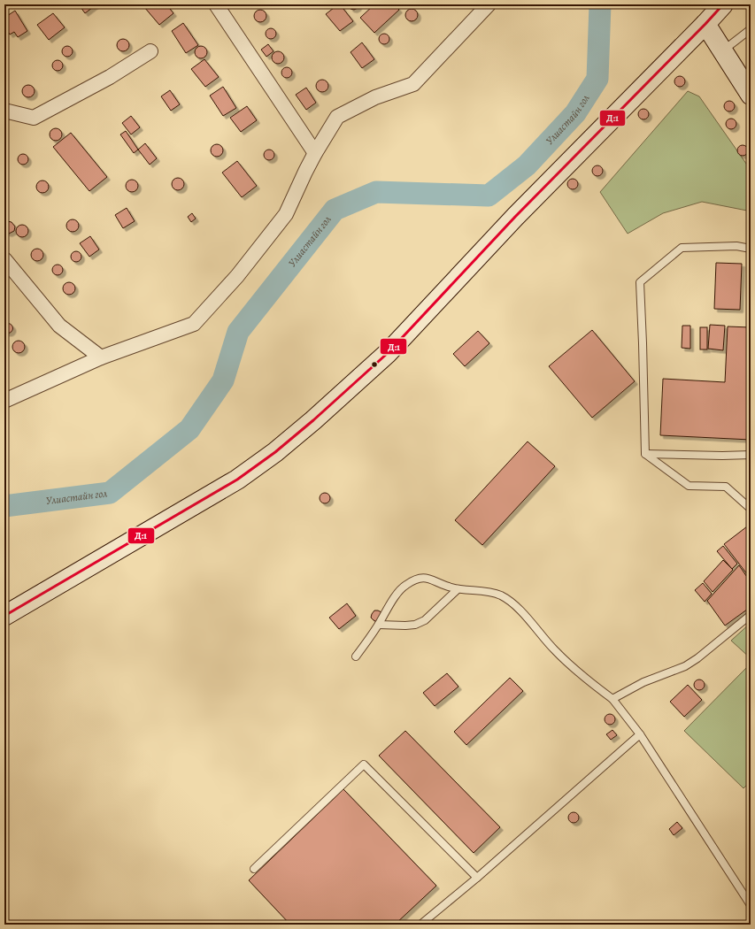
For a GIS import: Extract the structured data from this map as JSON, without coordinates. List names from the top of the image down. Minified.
{"water":["Улиастайн гол"],"lines":["transit line Д:1"]}
